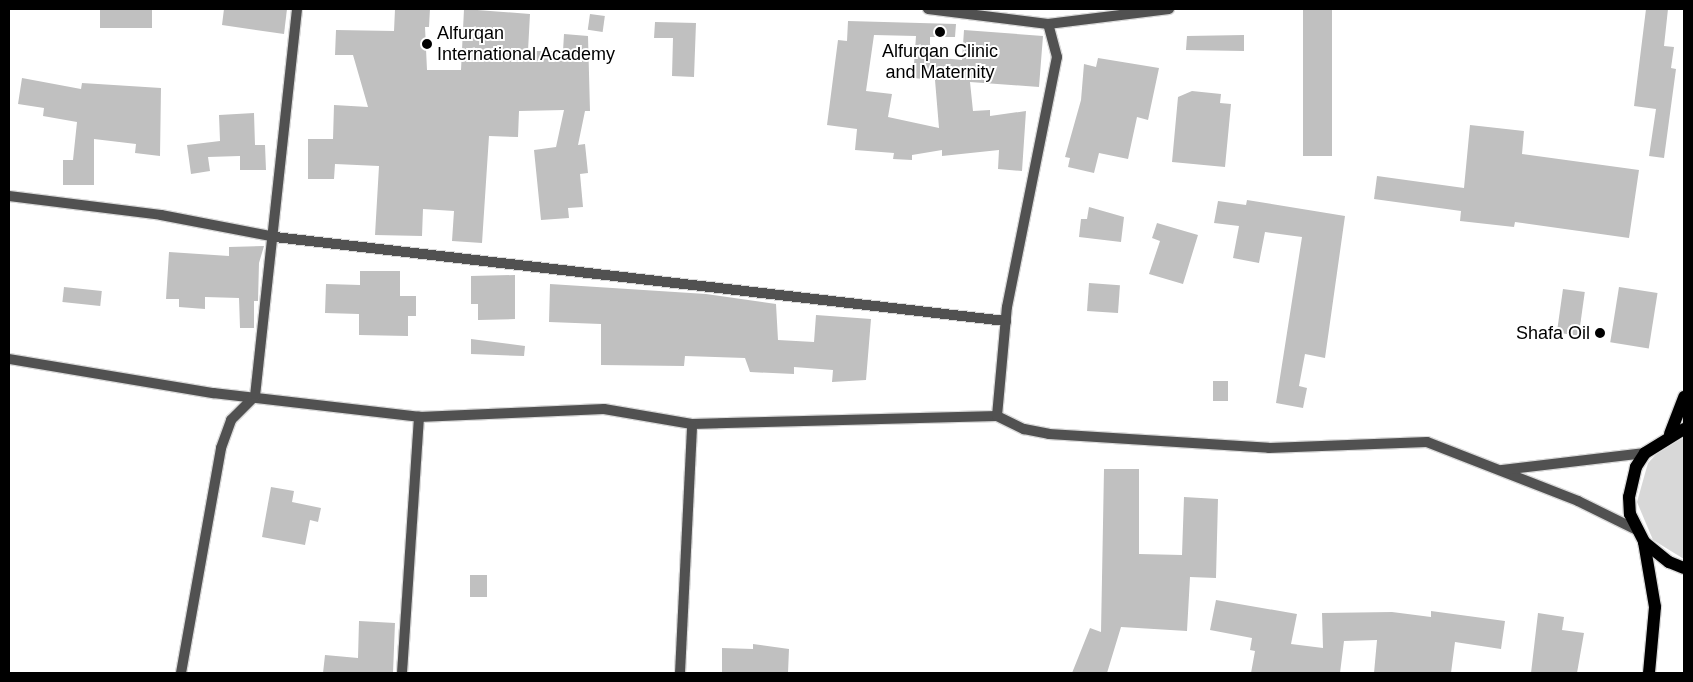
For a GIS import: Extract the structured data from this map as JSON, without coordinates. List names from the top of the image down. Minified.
{"places":["Alfurqan Clinic and Maternity","Alfurqan International Academy","Shafa Oil"]}
